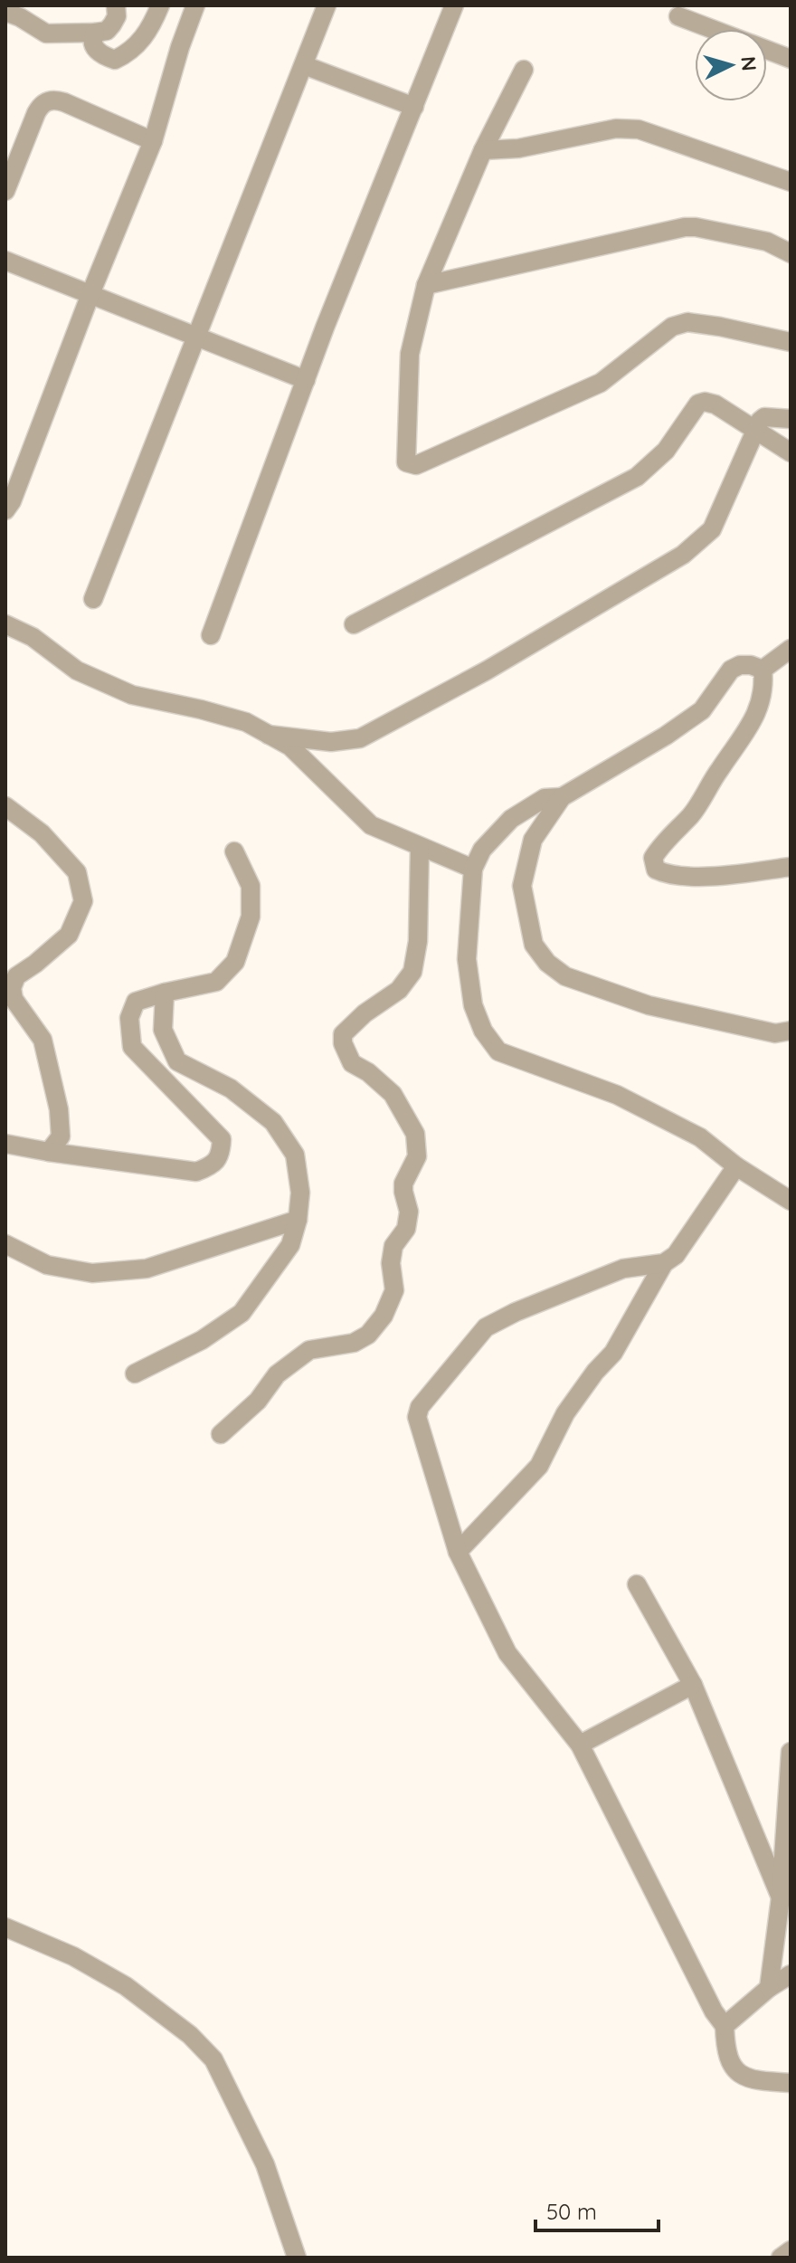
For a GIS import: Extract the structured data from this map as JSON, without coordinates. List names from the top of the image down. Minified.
{"scale_bar":"50 m","north":"right"}
